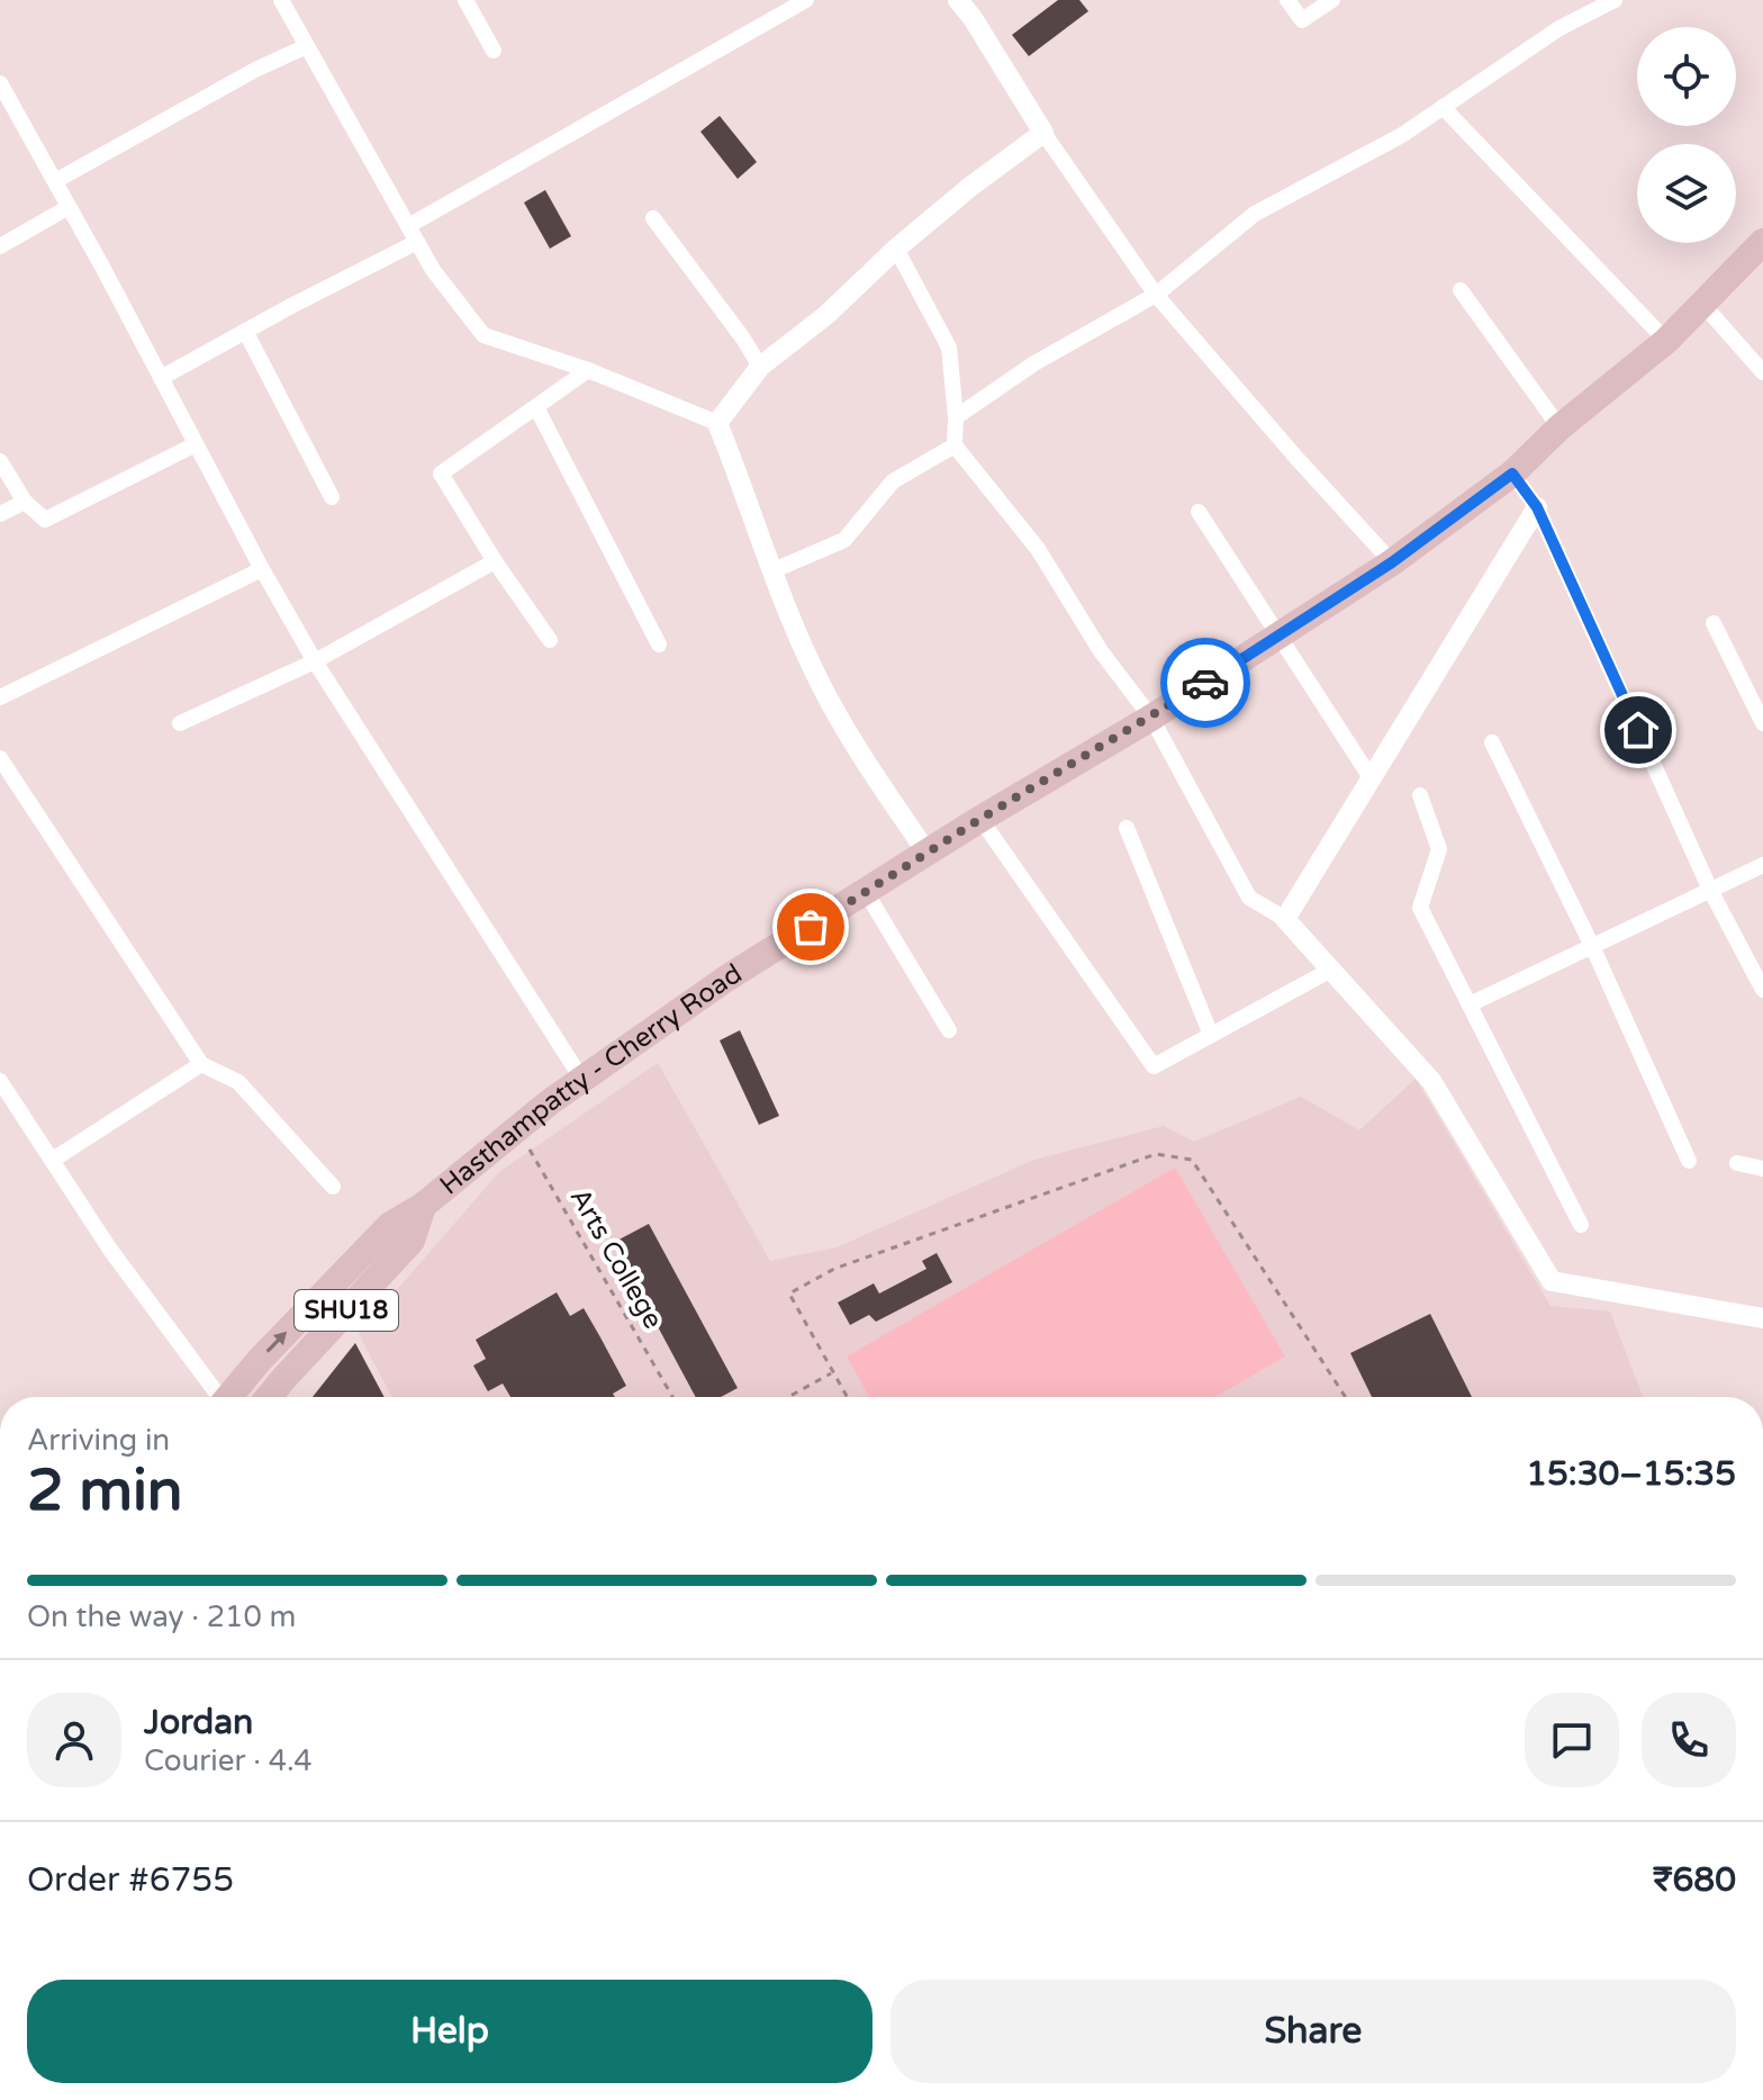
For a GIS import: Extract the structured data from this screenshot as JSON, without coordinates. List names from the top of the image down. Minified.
{"streets":{"main road":["Hasthampatty - Cherry Road","SHU18"],"path":["Arts College"]},"crossings":[["Hasthampatty - Cherry Road","Arts College"]],"page":{"heading":["2 min","Arriving in","15:30–15:35"],"panel":["Jordan","Courier · 4.4","Order #6755","₹680"],"bar":"On the way · 210 m","buttons":["Help","Share"]}}
